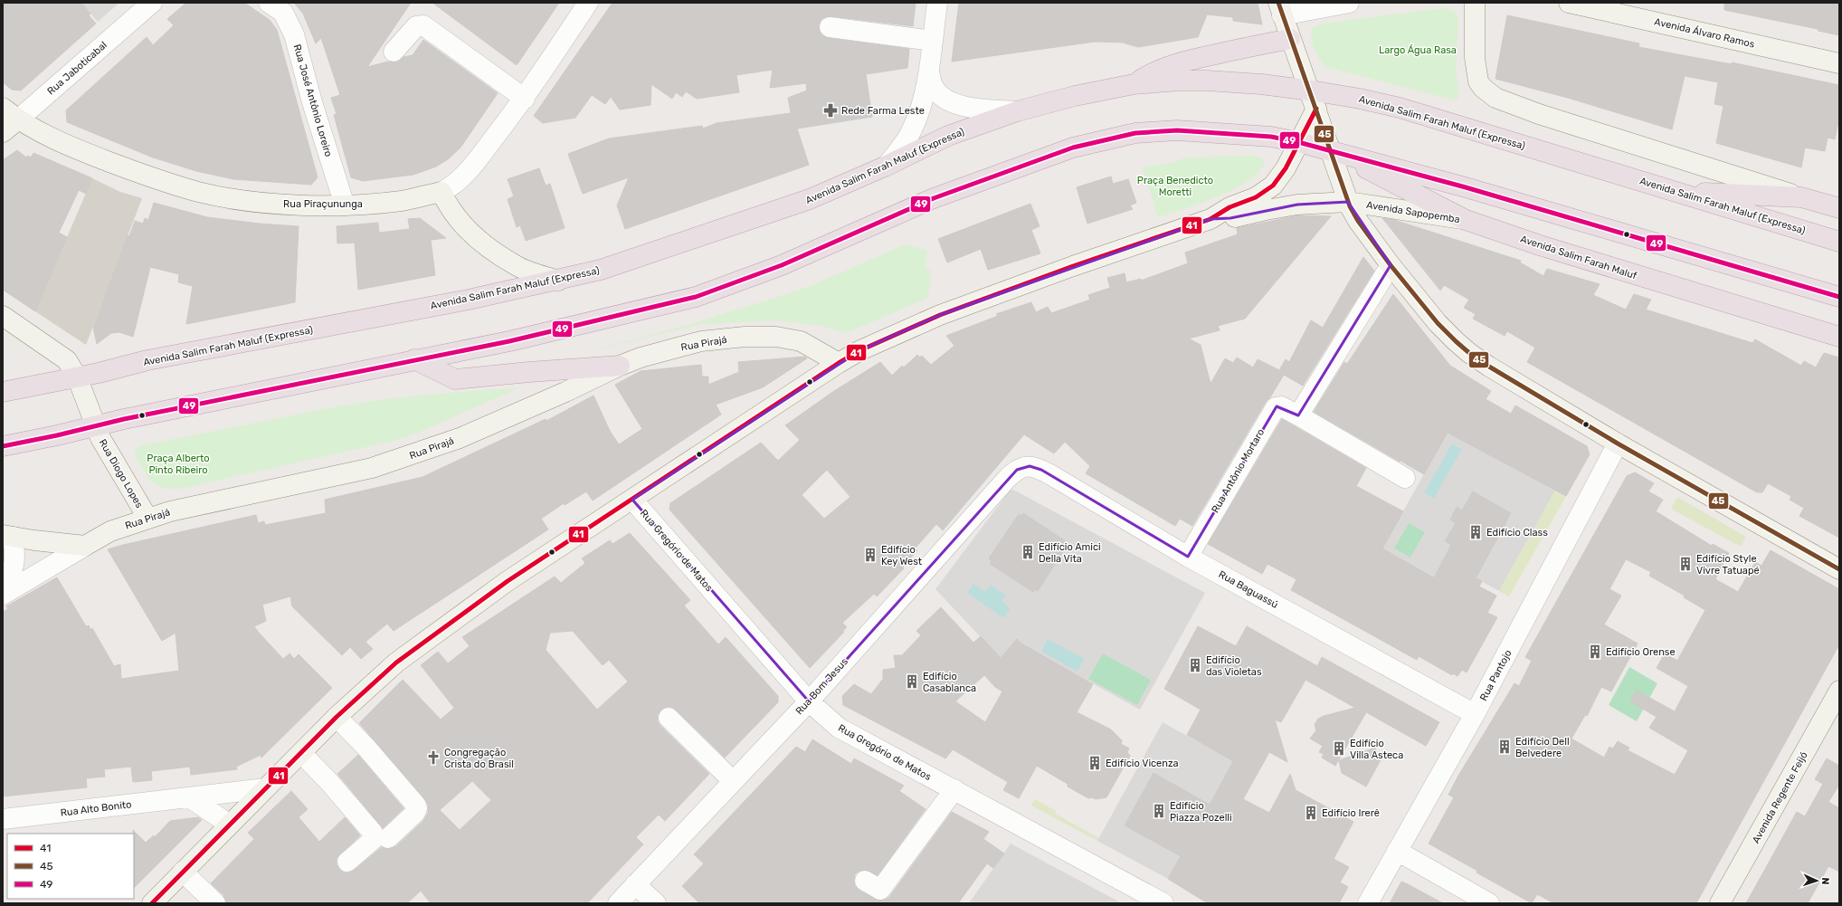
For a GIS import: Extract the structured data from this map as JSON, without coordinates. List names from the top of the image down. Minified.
{"streets":{"highway":["Avenida Salim Farah Maluf (Expressa)","Avenida Salim Farah Maluf"],"main road":["Avenida Álvaro Ramos","Rua Jaboticabal","Rua Piraçununga","Avenida Sapopemba","Rua Pirajá","Rua Diogo Lopes","Avenida Regente Feijó"],"street":["Rua José Antônio Loreiro","Rua Antônio Mortaro","Rua Gregório de Matos","Rua Baguassú","Rua Pantojo","Rua Bom Jesus","Rua Alto Bonito"]},"crossings":[["Rua Jaboticabal","Rua Piraçununga"],["Rua José Antônio Loreiro","Rua Piraçununga"],["Avenida Salim Farah Maluf (Expressa)","Avenida Sapopemba"],["Avenida Salim Farah Maluf (Expressa)","Rua Diogo Lopes"],["Avenida Sapopemba","Avenida Salim Farah Maluf"],["Avenida Sapopemba","Rua Pirajá"],["Avenida Sapopemba","Rua Gregório de Matos"],["Avenida Sapopemba","Rua Alto Bonito"],["Rua Pirajá","Rua Diogo Lopes"],["Rua Antônio Mortaro","Rua Baguassú"],["Rua Gregório de Matos","Rua Bom Jesus"],["Rua Baguassú","Rua Pantojo"],["Rua Baguassú","Rua Bom Jesus"]],"parks":["Largo Água Rasa","Praça Benedicto Moretti","Praça Alberto Pinto Ribeiro"],"places":{"pharmacy":["Rede Farma Leste"],"building":["Edifício Class","Edifício Amici Della Vita","Edifício Key West","Edifício Style Vivre Tatuapé","Edifício Orense","Edifício das Violetas","Edifício Casablanca","Edifício Dell Belvedere","Edifício Villa Asteca","Edifício Vicenza","Edifício Piazza Pozelli","Edifício Irerê"],"church":["Congregação Crista do Brasil"]},"lines":["transit line 45","transit line 41","transit line 49"],"legend":["41","45","49"],"north":"right"}
